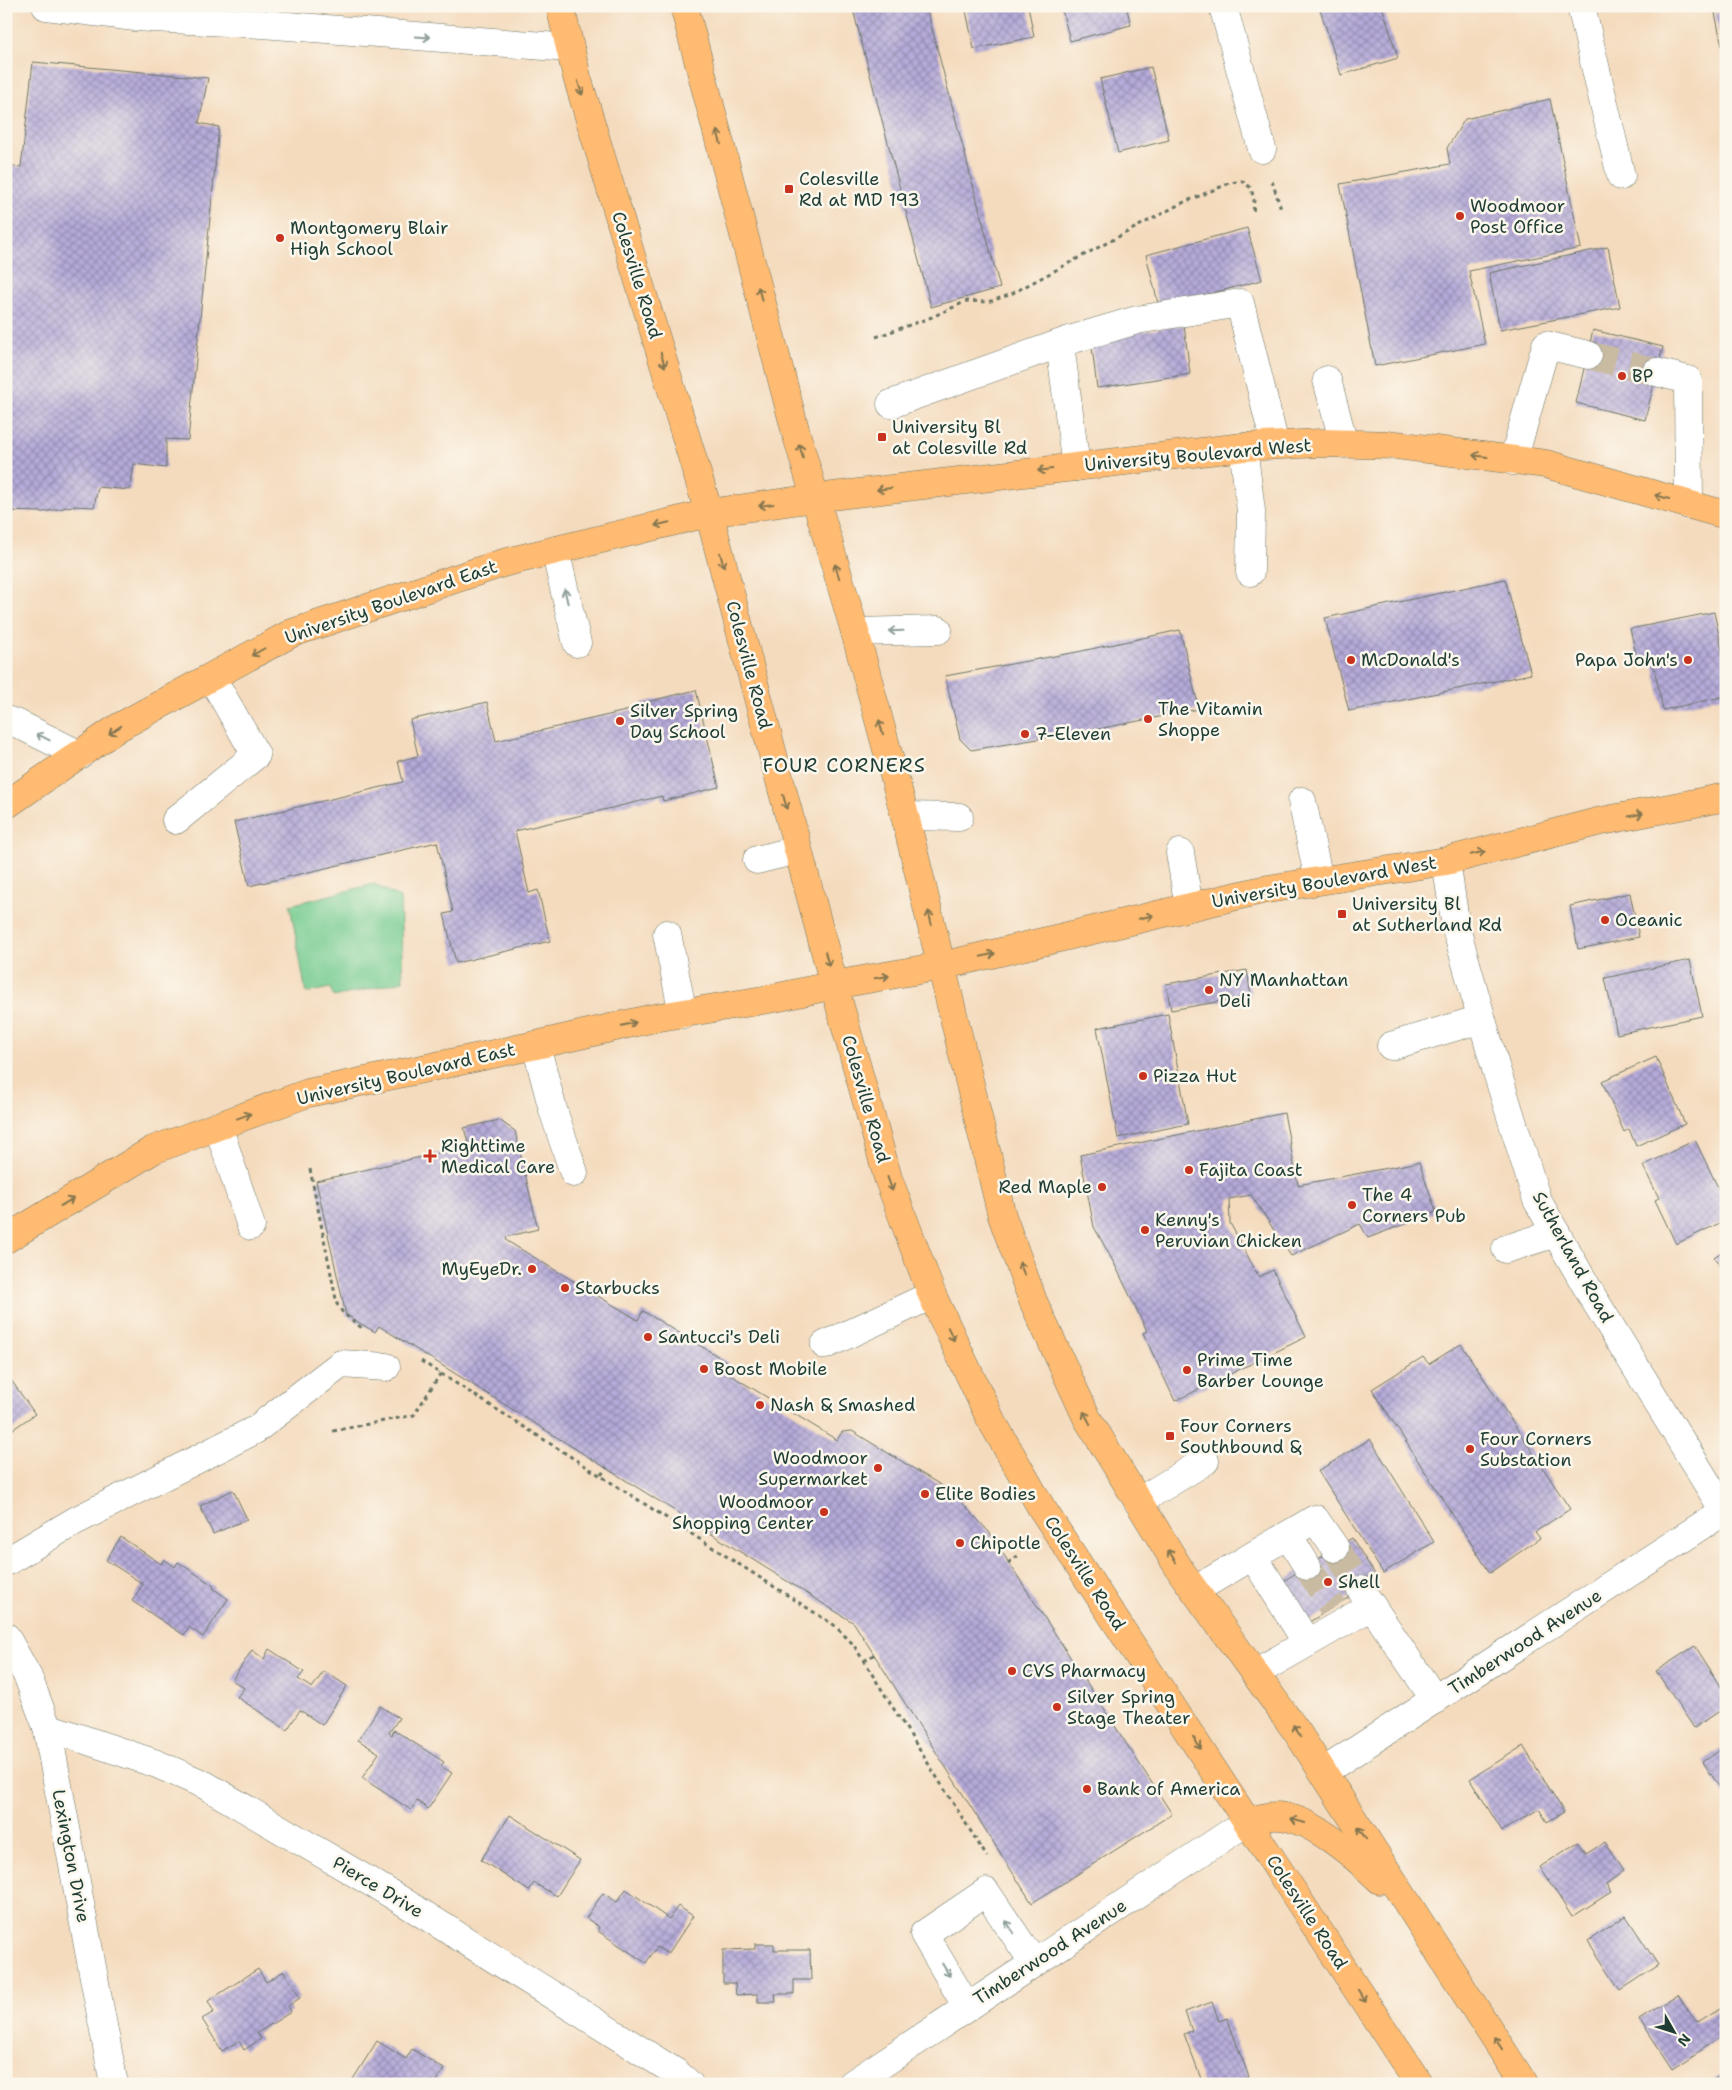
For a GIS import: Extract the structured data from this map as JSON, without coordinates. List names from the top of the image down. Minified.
{"streets":{"main road":["Colesville Road","University Boulevard West","University Boulevard East"],"street":["Sutherland Road","Timberwood Avenue","Lexington Drive","Pierce Drive"]},"crossings":[["Colesville Road","University Boulevard West"],["Colesville Road","University Boulevard East"],["Colesville Road","Timberwood Avenue"],["University Boulevard West","University Boulevard East"],["University Boulevard West","Sutherland Road"],["Sutherland Road","Timberwood Avenue"],["Lexington Drive","Pierce Drive"]],"districts":["FOUR CORNERS"],"places":{"transit":["Colesville Rd at MD 193","University Bl at Colesville Rd","University Bl at Sutherland Rd","Four Corners Southbound &"],"other":["Woodmoor Post Office","Montgomery Blair High School","BP","McDonald's","Papa John's","The Vitamin Shoppe","Silver Spring Day School","7-Eleven","Oceanic","NY Manhattan Deli","Pizza Hut","Fajita Coast","Red Maple","The 4 Corners Pub","Kenny's Peruvian Chicken","MyEyeDr.","Starbucks","Santucci's Deli","Boost Mobile","Prime Time Barber Lounge","Nash & Smashed","Four Corners Substation","Woodmoor Supermarket","Elite Bodies","Woodmoor Shopping Center","Chipotle","Shell","CVS Pharmacy","Silver Spring Stage Theater","Bank of America"],"health":["Righttime Medical Care"]},"north":"bottom right"}
